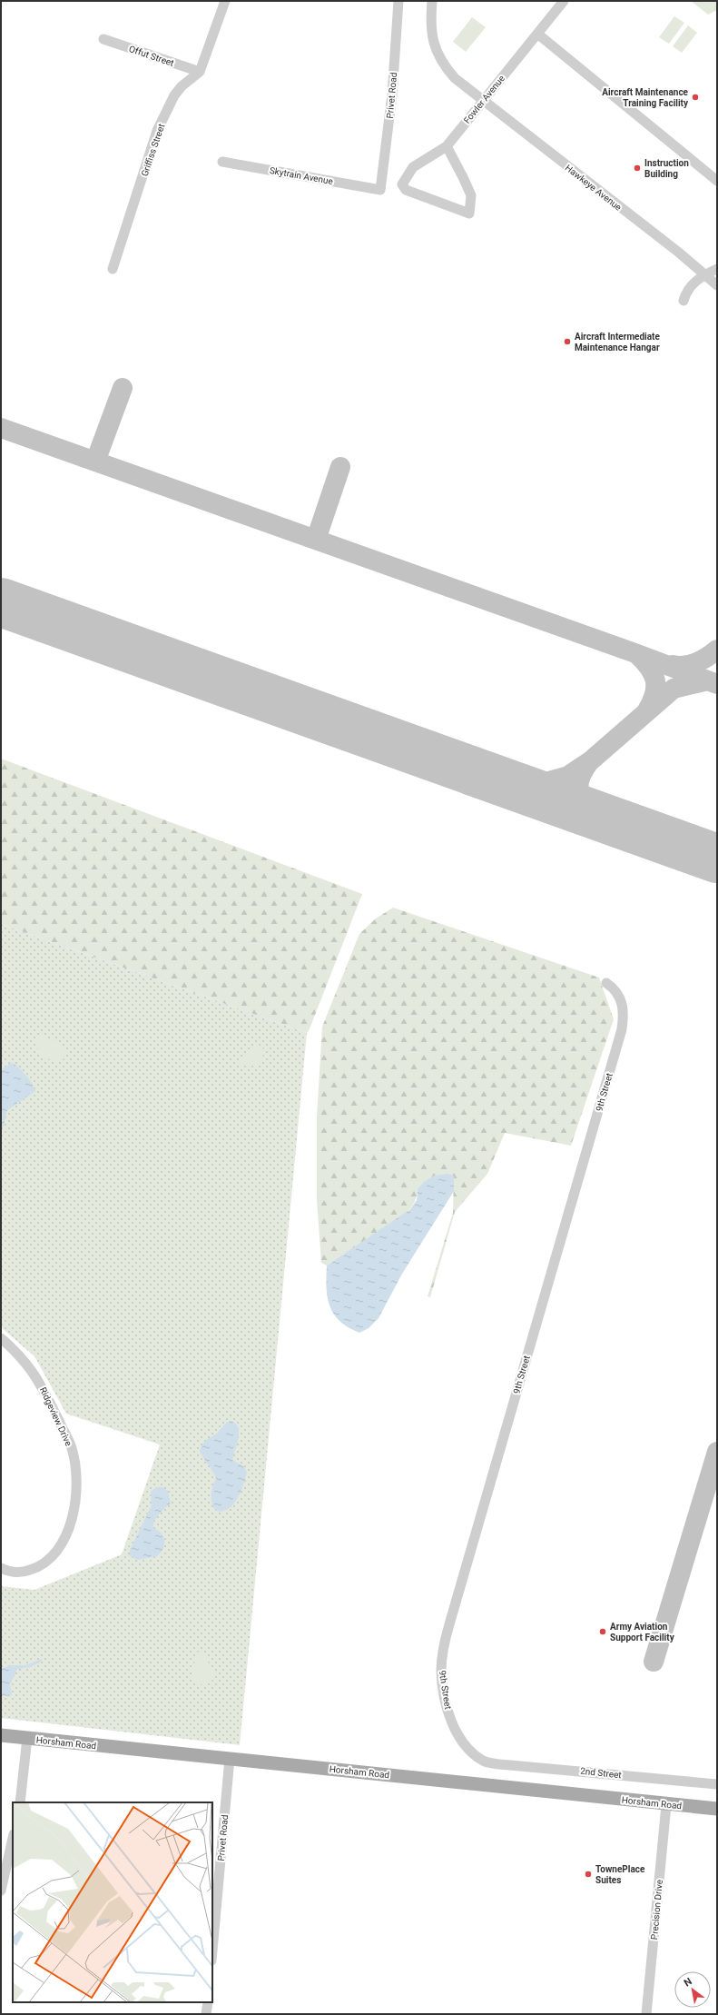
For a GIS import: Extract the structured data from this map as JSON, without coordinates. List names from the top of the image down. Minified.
{"streets":{"main road":["Horsham Road"],"street":["Offut Street","Privet Road","Fowler Avenue","Griffiss Street","Skytrain Avenue","Hawkeye Avenue","9th Street","Ridgeview Drive","2nd Street","Precision Drive"]},"crossings":[["Offut Street","Griffiss Street"],["Privet Road","Skytrain Avenue"],["Privet Road","Horsham Road"],["Fowler Avenue","Hawkeye Avenue"],["9th Street","2nd Street"],["Horsham Road","Precision Drive"]],"places":["Aircraft Maintenance Training Facility","Instruction Building","Aircraft Intermediate Maintenance Hangar","Army Aviation Support Facility","TownePlace Suites"],"north":"top left"}
